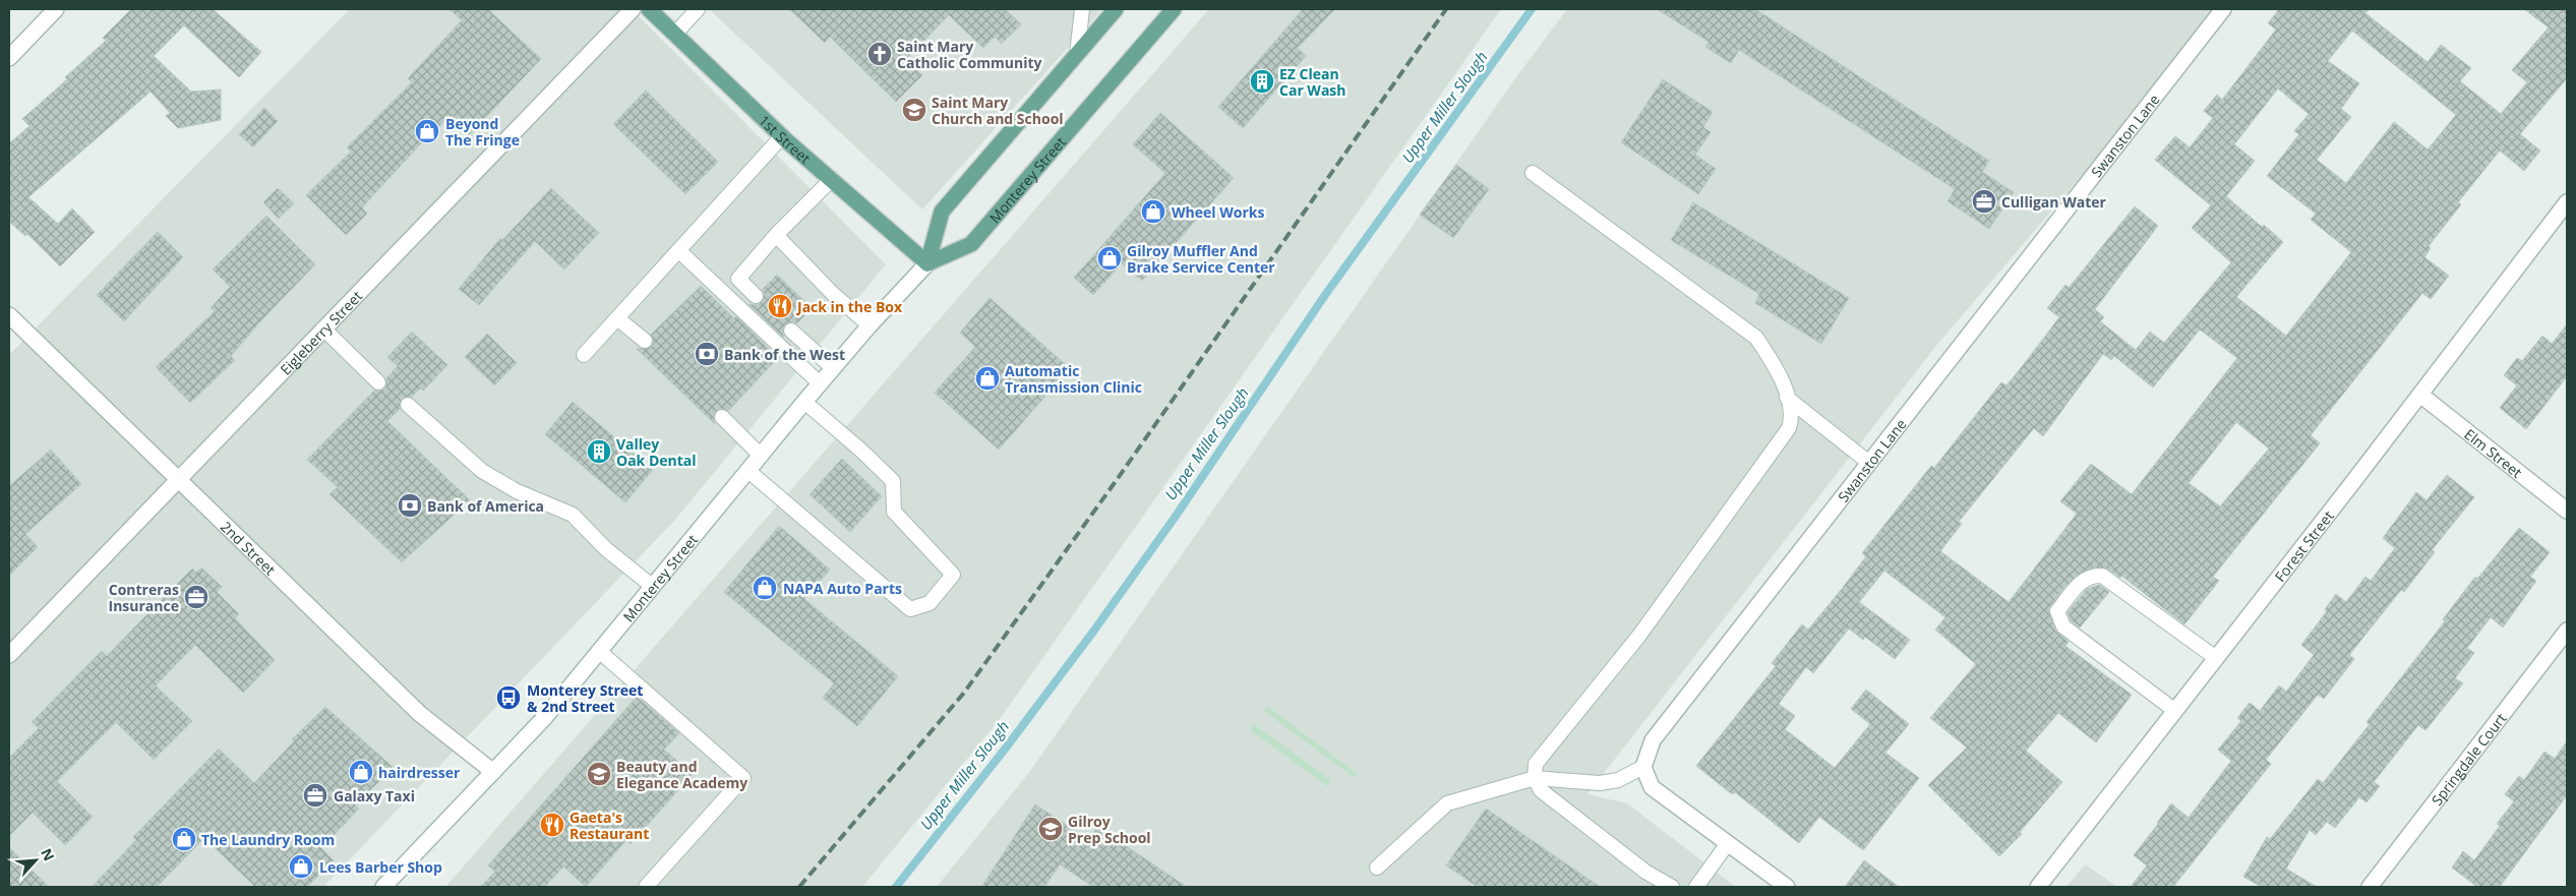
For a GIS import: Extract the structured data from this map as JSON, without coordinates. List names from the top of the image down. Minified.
{"streets":{"main road":["1st Street","Monterey Street"],"street":["Swanston Lane","Eigleberry Street","Elm Street","Forest Street","2nd Street","Springdale Court"]},"crossings":[["1st Street","Monterey Street"],["Monterey Street","2nd Street"],["Eigleberry Street","2nd Street"],["Elm Street","Forest Street"]],"water":["Upper Miller Slough"],"places":{"church":["Saint Mary Catholic Community"],"building":["EZ Clean Car Wash","Valley Oak Dental"],"school or university":["Saint Mary Church and School","Beauty and Elegance Academy","Gilroy Prep School"],"shop":["Beyond The Fringe","Wheel Works","Gilroy Muffler And Brake Service Center","Automatic Transmission Clinic","NAPA Auto Parts","hairdresser","The Laundry Room","Lees Barber Shop"],"office":["Culligan Water","Contreras Insurance","Galaxy Taxi"],"restaurant":["Jack in the Box","Gaeta's Restaurant"],"bank":["Bank of the West","Bank of America"],"bus stop":["Monterey Street & 2nd Street"]},"north":"top right"}
